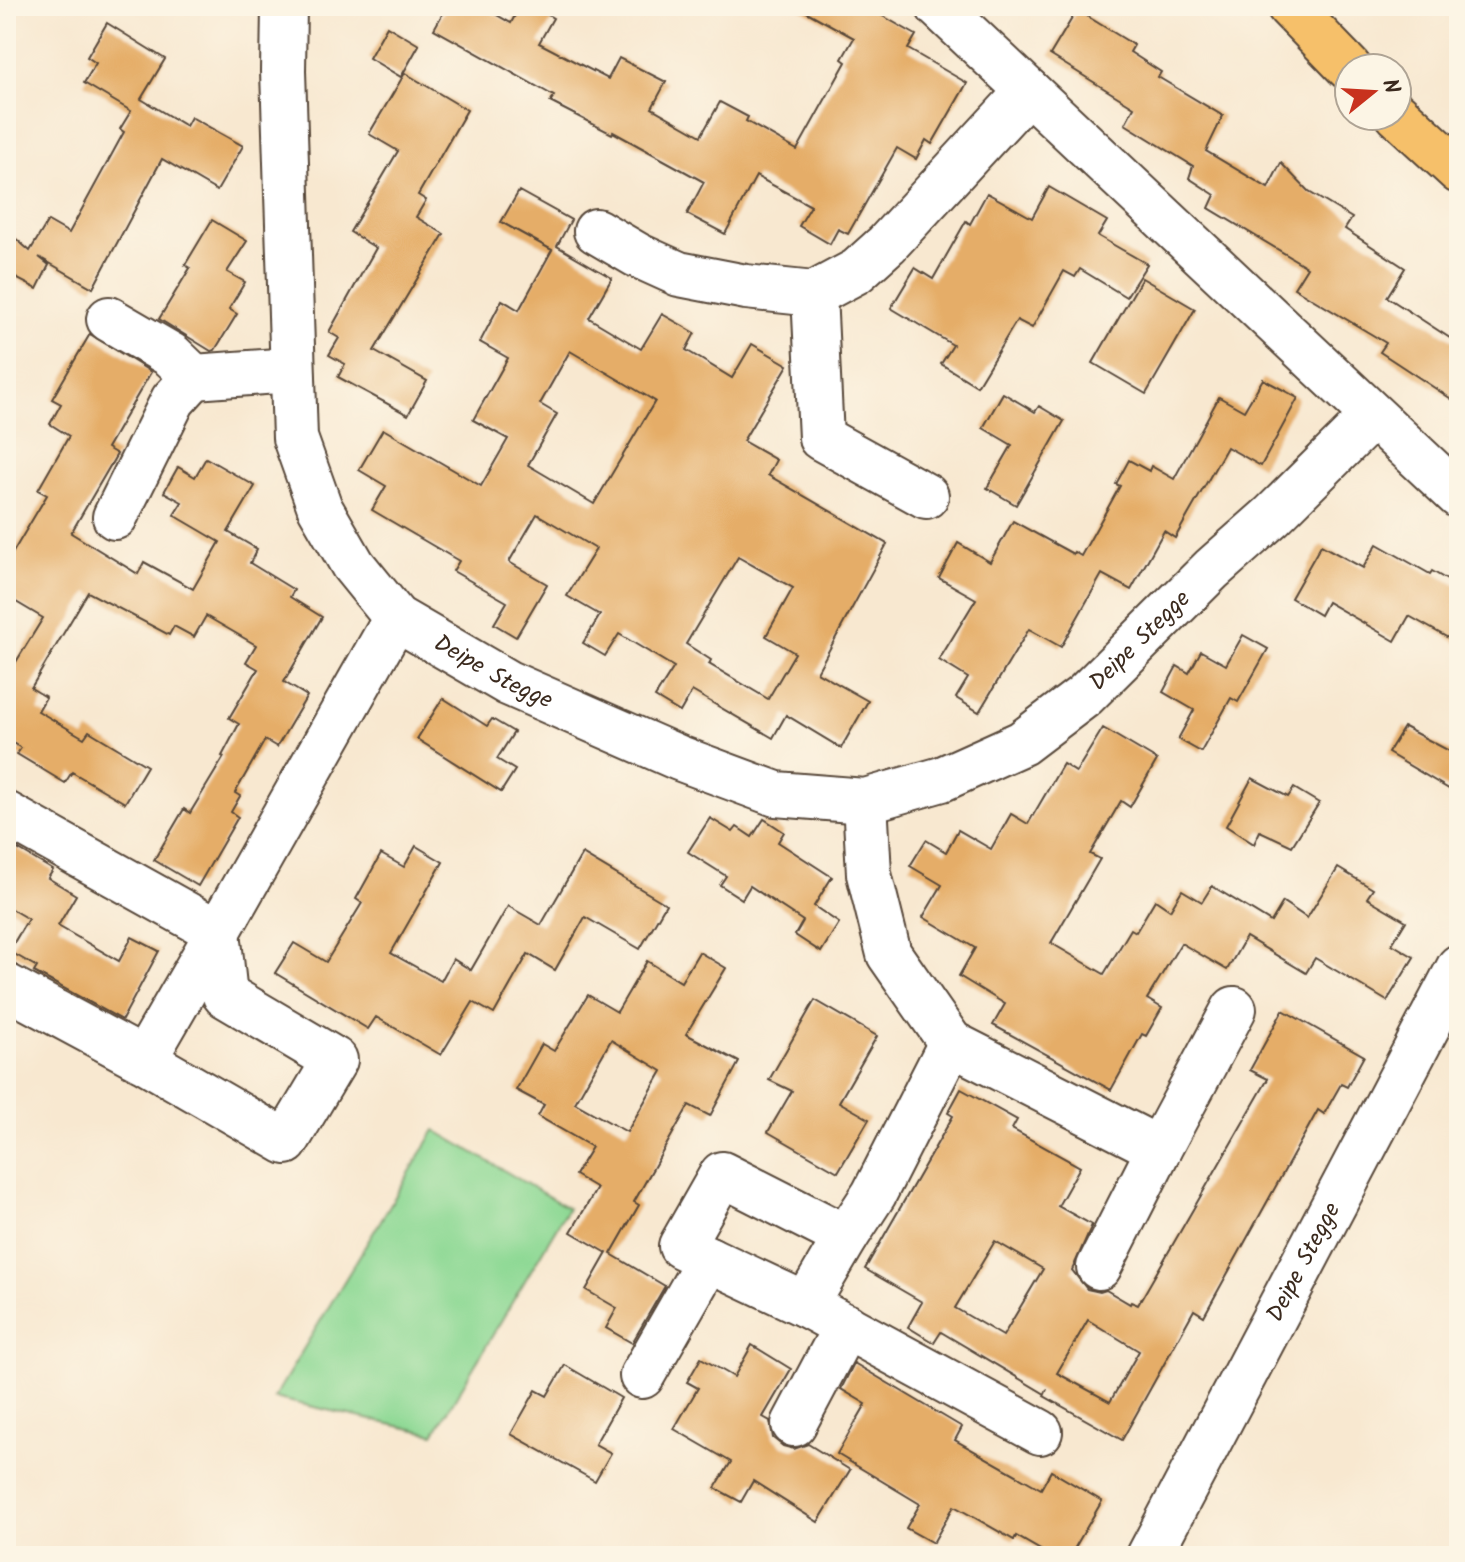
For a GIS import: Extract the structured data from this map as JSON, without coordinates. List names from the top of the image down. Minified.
{"streets":{"street":["Deipe Stegge"]},"north":"right"}
